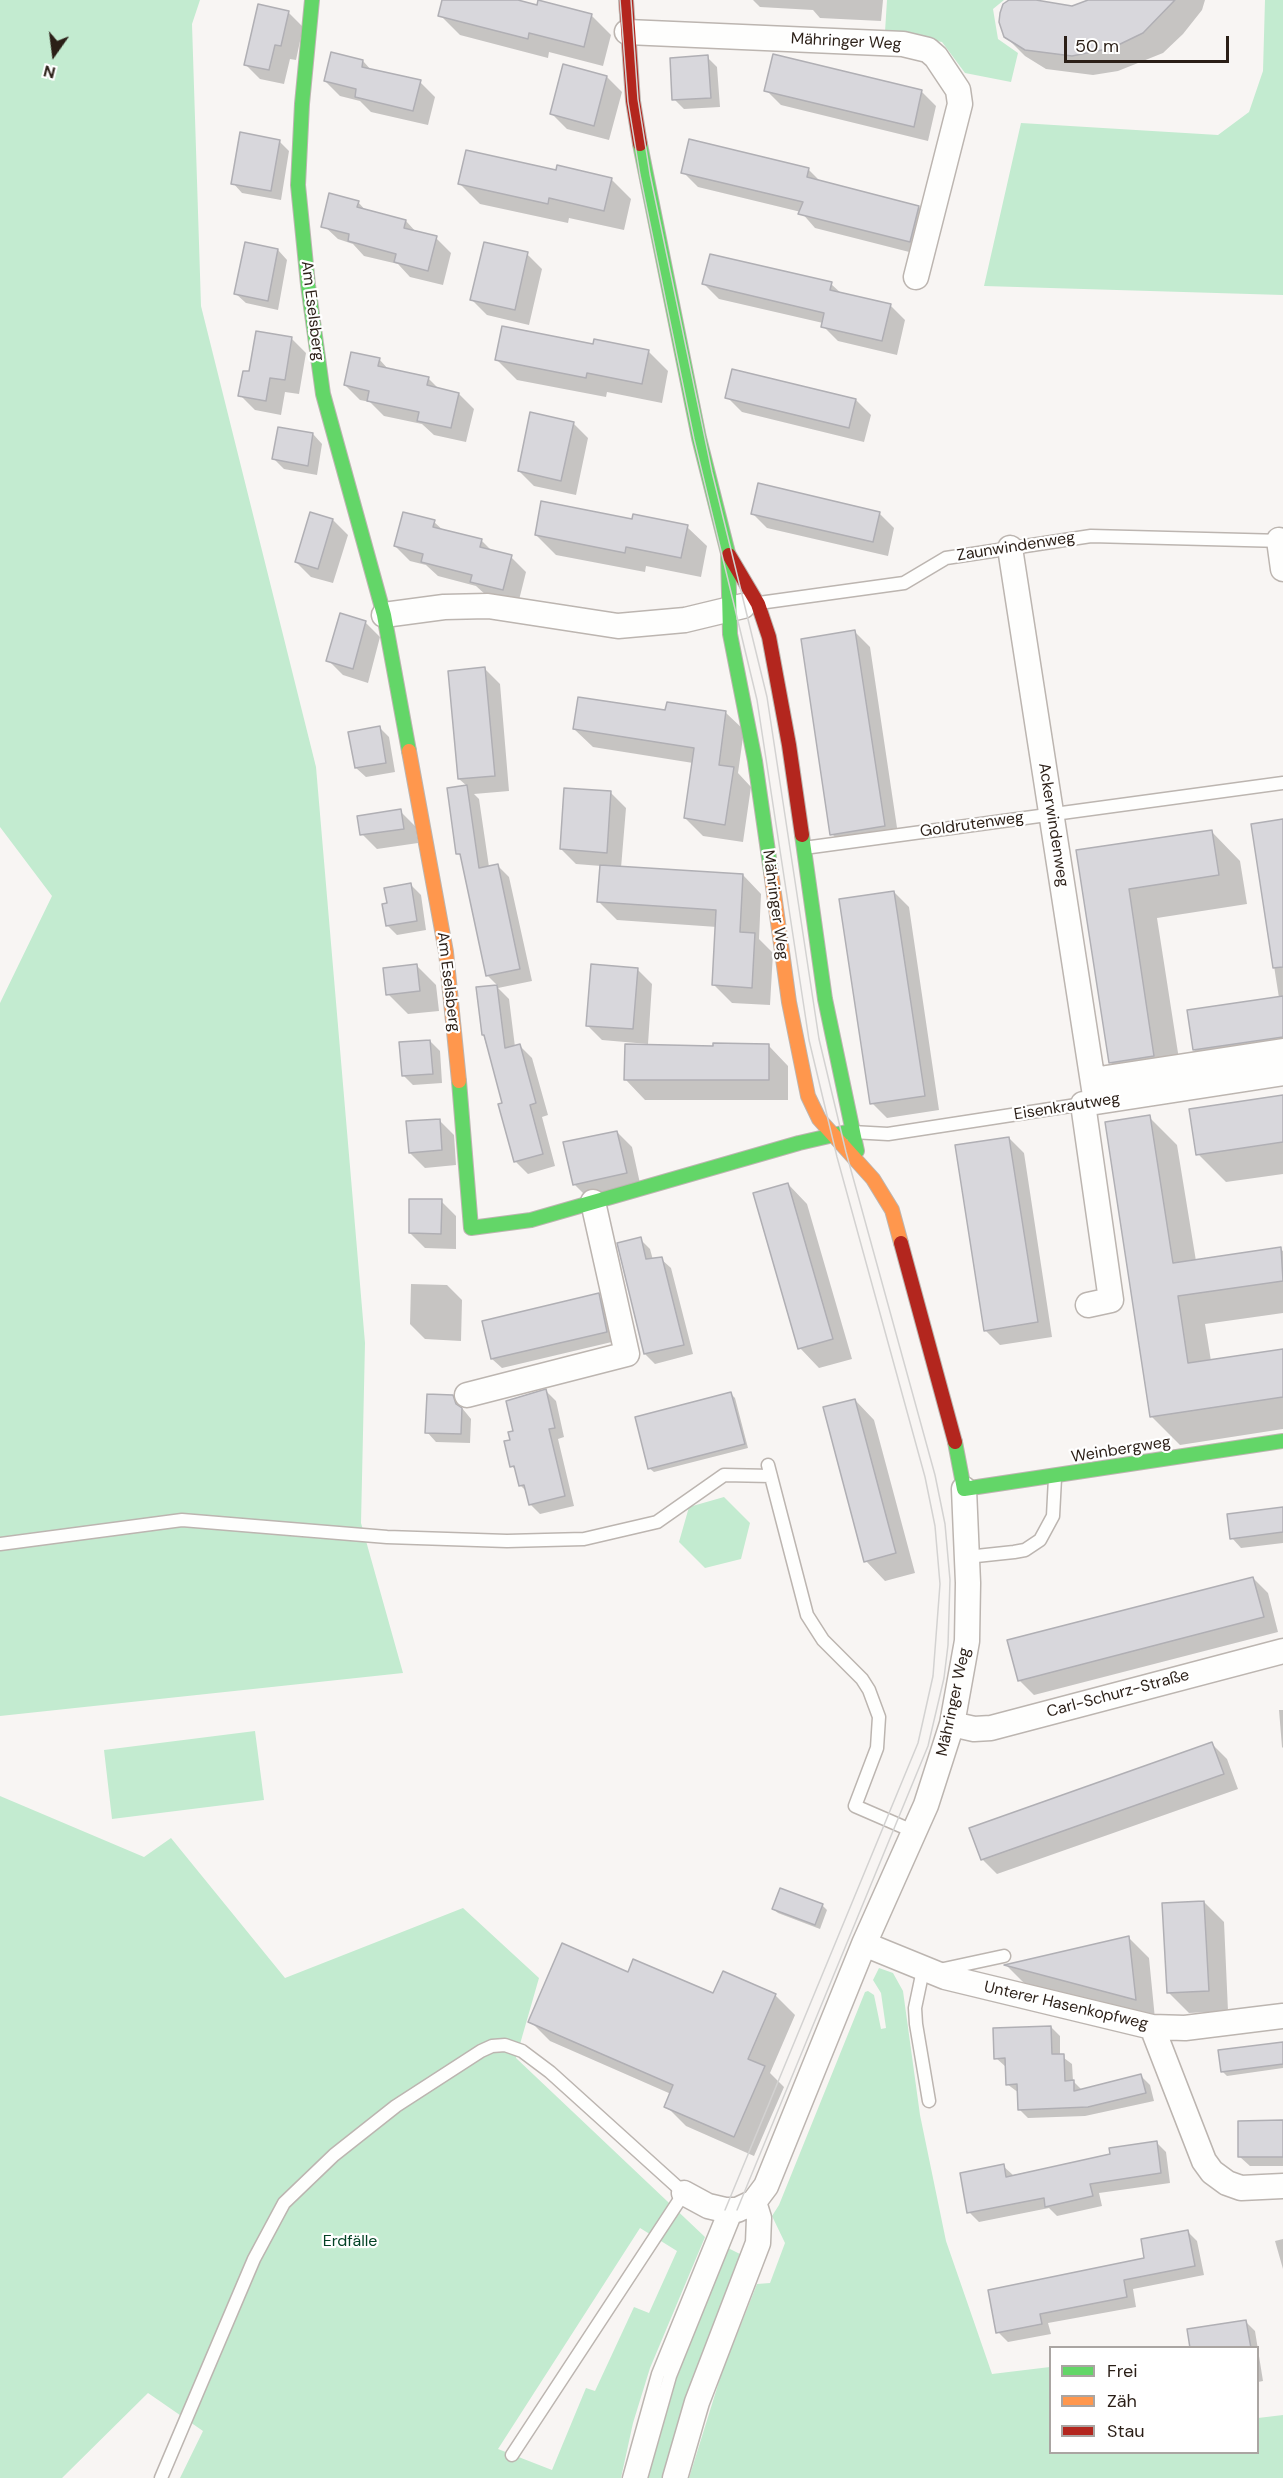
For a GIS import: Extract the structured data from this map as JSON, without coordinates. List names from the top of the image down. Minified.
{"streets":{"street":["Mähringer Weg","Am Eselsberg","Ackerwindenweg","Eisenkrautweg","Weinbergweg","Carl-Schurz-Straße","Unterer Hasenkopfweg"],"lane":["Zaunwindenweg","Goldrutenweg"]},"crossings":[["Mähringer Weg","Am Eselsberg"],["Mähringer Weg","Zaunwindenweg"],["Mähringer Weg","Goldrutenweg"],["Mähringer Weg","Eisenkrautweg"],["Mähringer Weg","Weinbergweg"],["Mähringer Weg","Carl-Schurz-Straße"],["Mähringer Weg","Unterer Hasenkopfweg"],["Am Eselsberg","Eisenkrautweg"],["Zaunwindenweg","Ackerwindenweg"],["Goldrutenweg","Ackerwindenweg"],["Ackerwindenweg","Eisenkrautweg"]],"parks":["Erdfälle"],"legend":["Frei","Zäh","Stau"],"scale_bar":"50 m","north":"bottom"}
